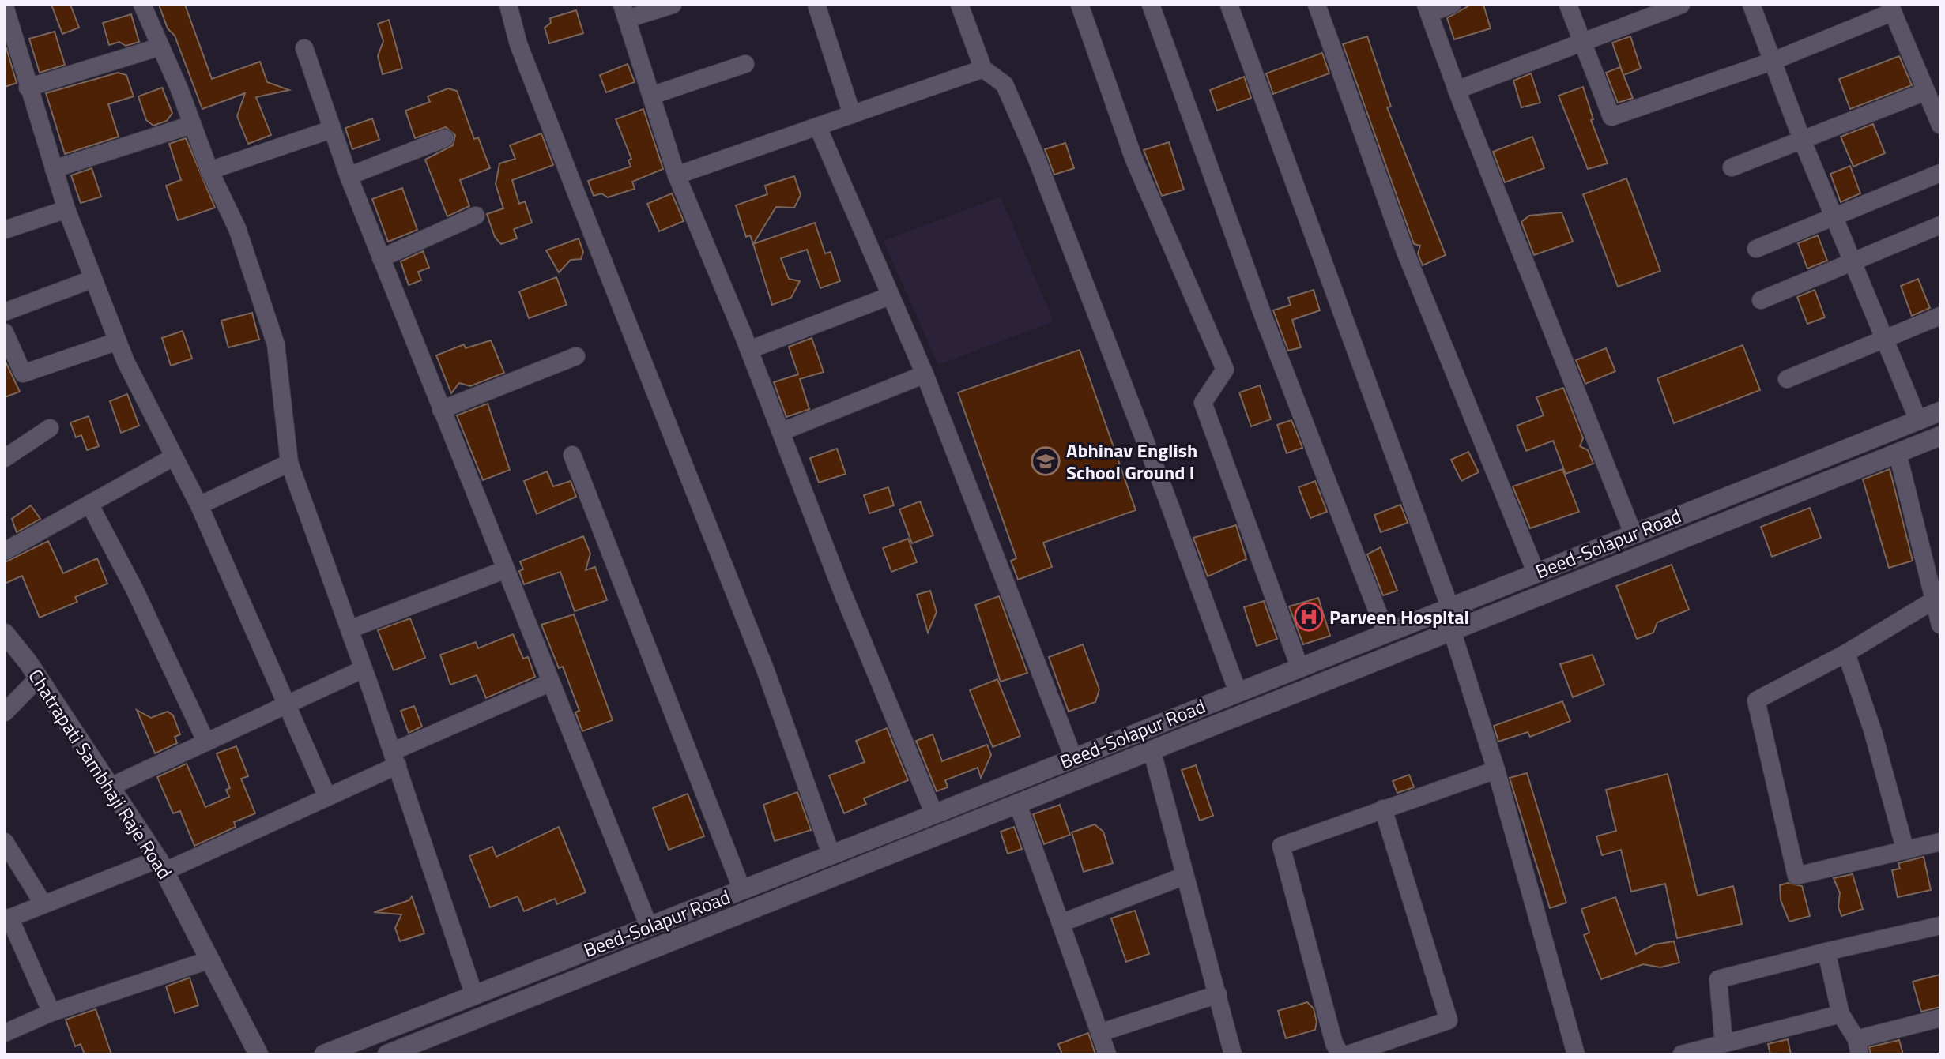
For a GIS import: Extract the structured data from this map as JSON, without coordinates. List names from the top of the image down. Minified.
{"streets":{"main road":["Beed-Solapur Road","Chatrapati Sambhaji Raje Road"]},"places":{"school or university":["Abhinav English School Ground I"],"hospital":["Parveen Hospital"]}}
